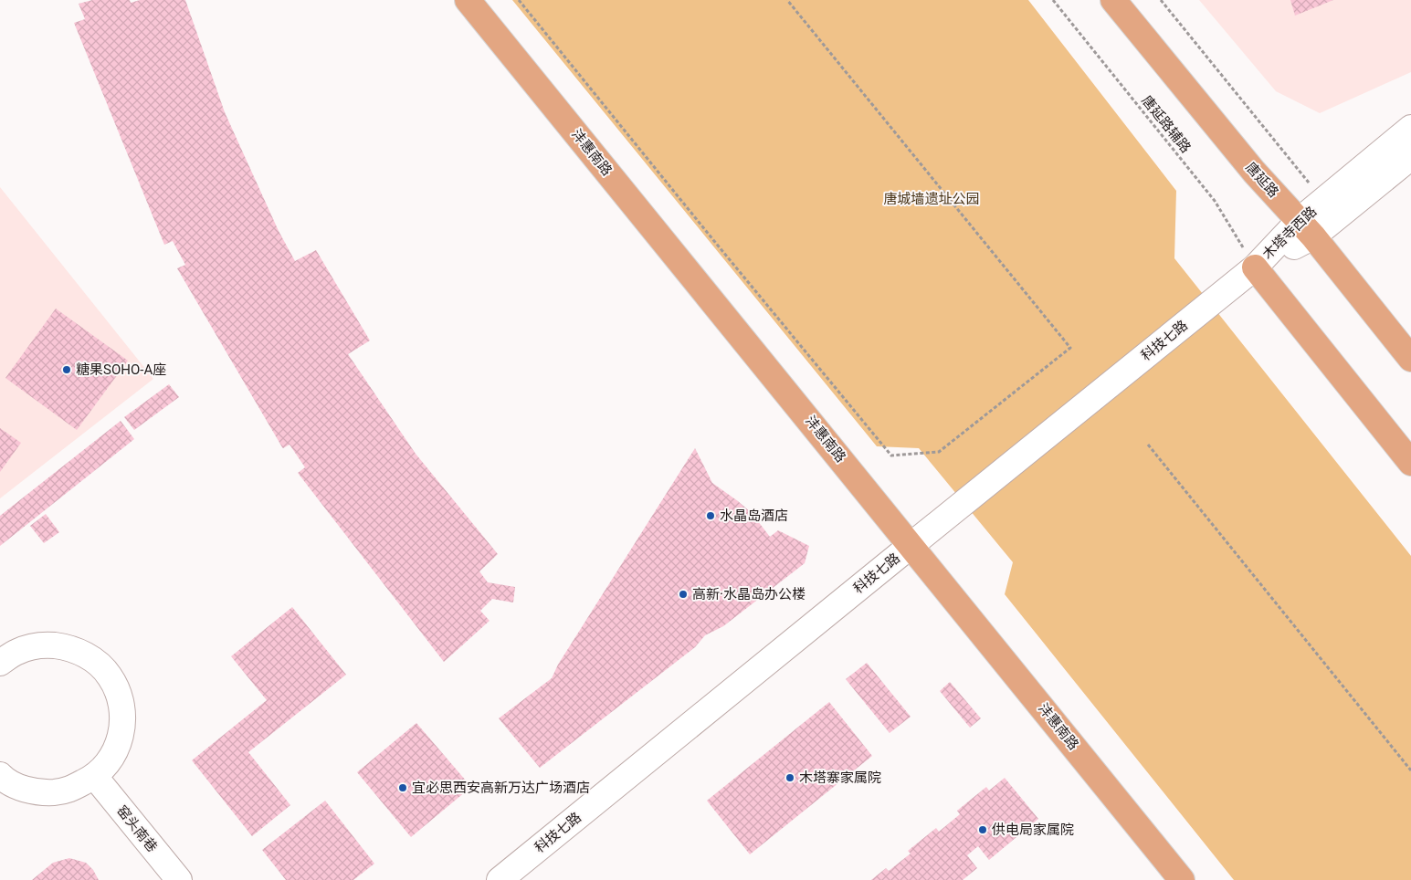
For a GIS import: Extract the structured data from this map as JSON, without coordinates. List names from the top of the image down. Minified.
{"streets":{"main road":["沣惠南路","唐延路"],"street":["木塔寺西路","科技七路","窑头南巷"],"path":["唐延路辅路"]},"crossings":[["唐延路辅路","木塔寺西路"],["唐延路辅路","科技七路"],["沣惠南路","科技七路"],["唐延路","木塔寺西路"],["木塔寺西路","科技七路"]],"parks":["唐城墙遗址公园"],"places":["糖果SOHO-A座","水晶岛酒店","高新·水晶岛办公楼","木塔寨家属院","宜必思西安高新万达广场酒店","供电局家属院"]}
